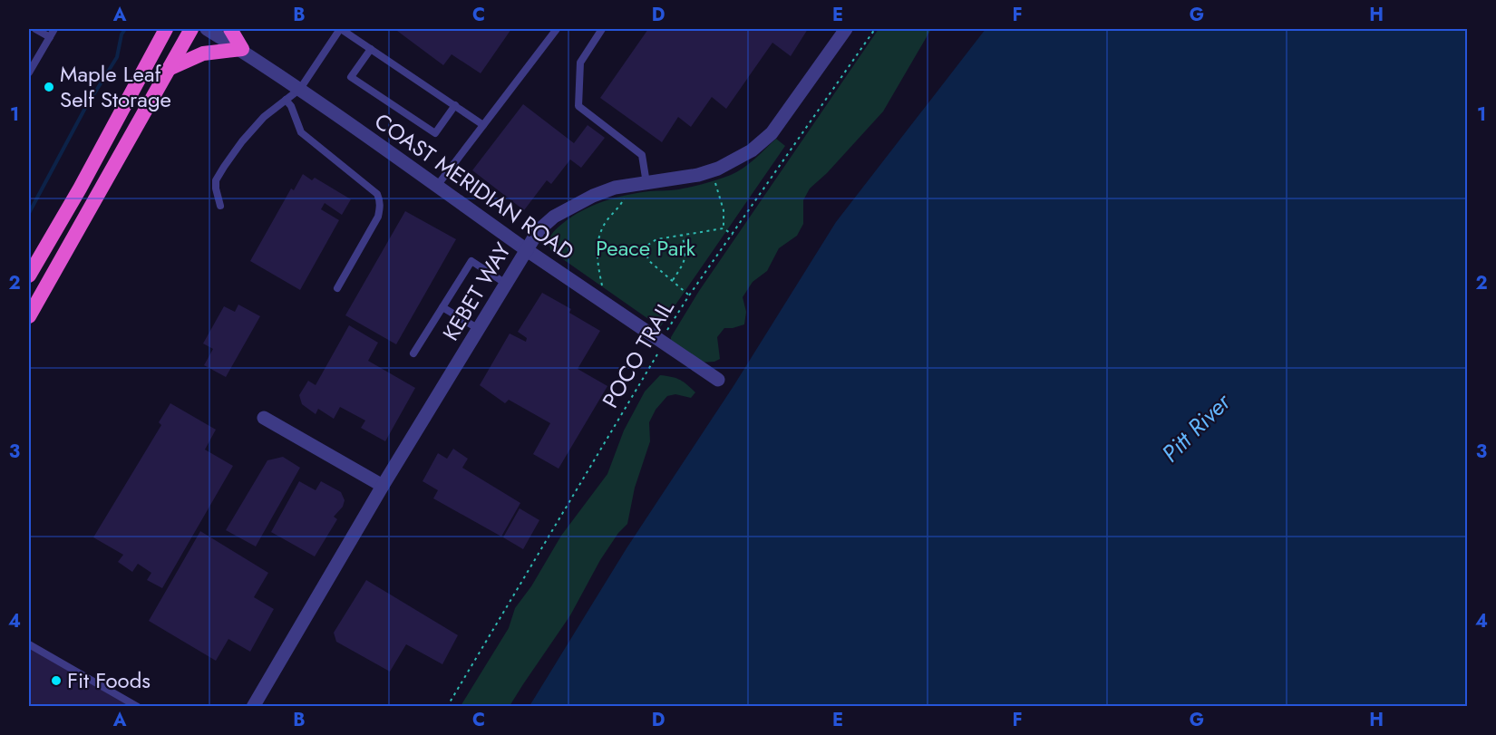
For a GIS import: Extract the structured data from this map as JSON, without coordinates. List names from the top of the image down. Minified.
{"streets":{"street":["COAST MERIDIAN ROAD","KEBET WAY"],"path":["POCO TRAIL"]},"crossings":[["COAST MERIDIAN ROAD","KEBET WAY"],["COAST MERIDIAN ROAD","POCO TRAIL"]],"water":["Pitt River"],"parks":["Peace Park"],"places":["Maple Leaf Self Storage","Fit Foods"],"grid":{"columns":["A","B","C","D","E","F","G","H"],"rows":["1","2","3","4"]}}
